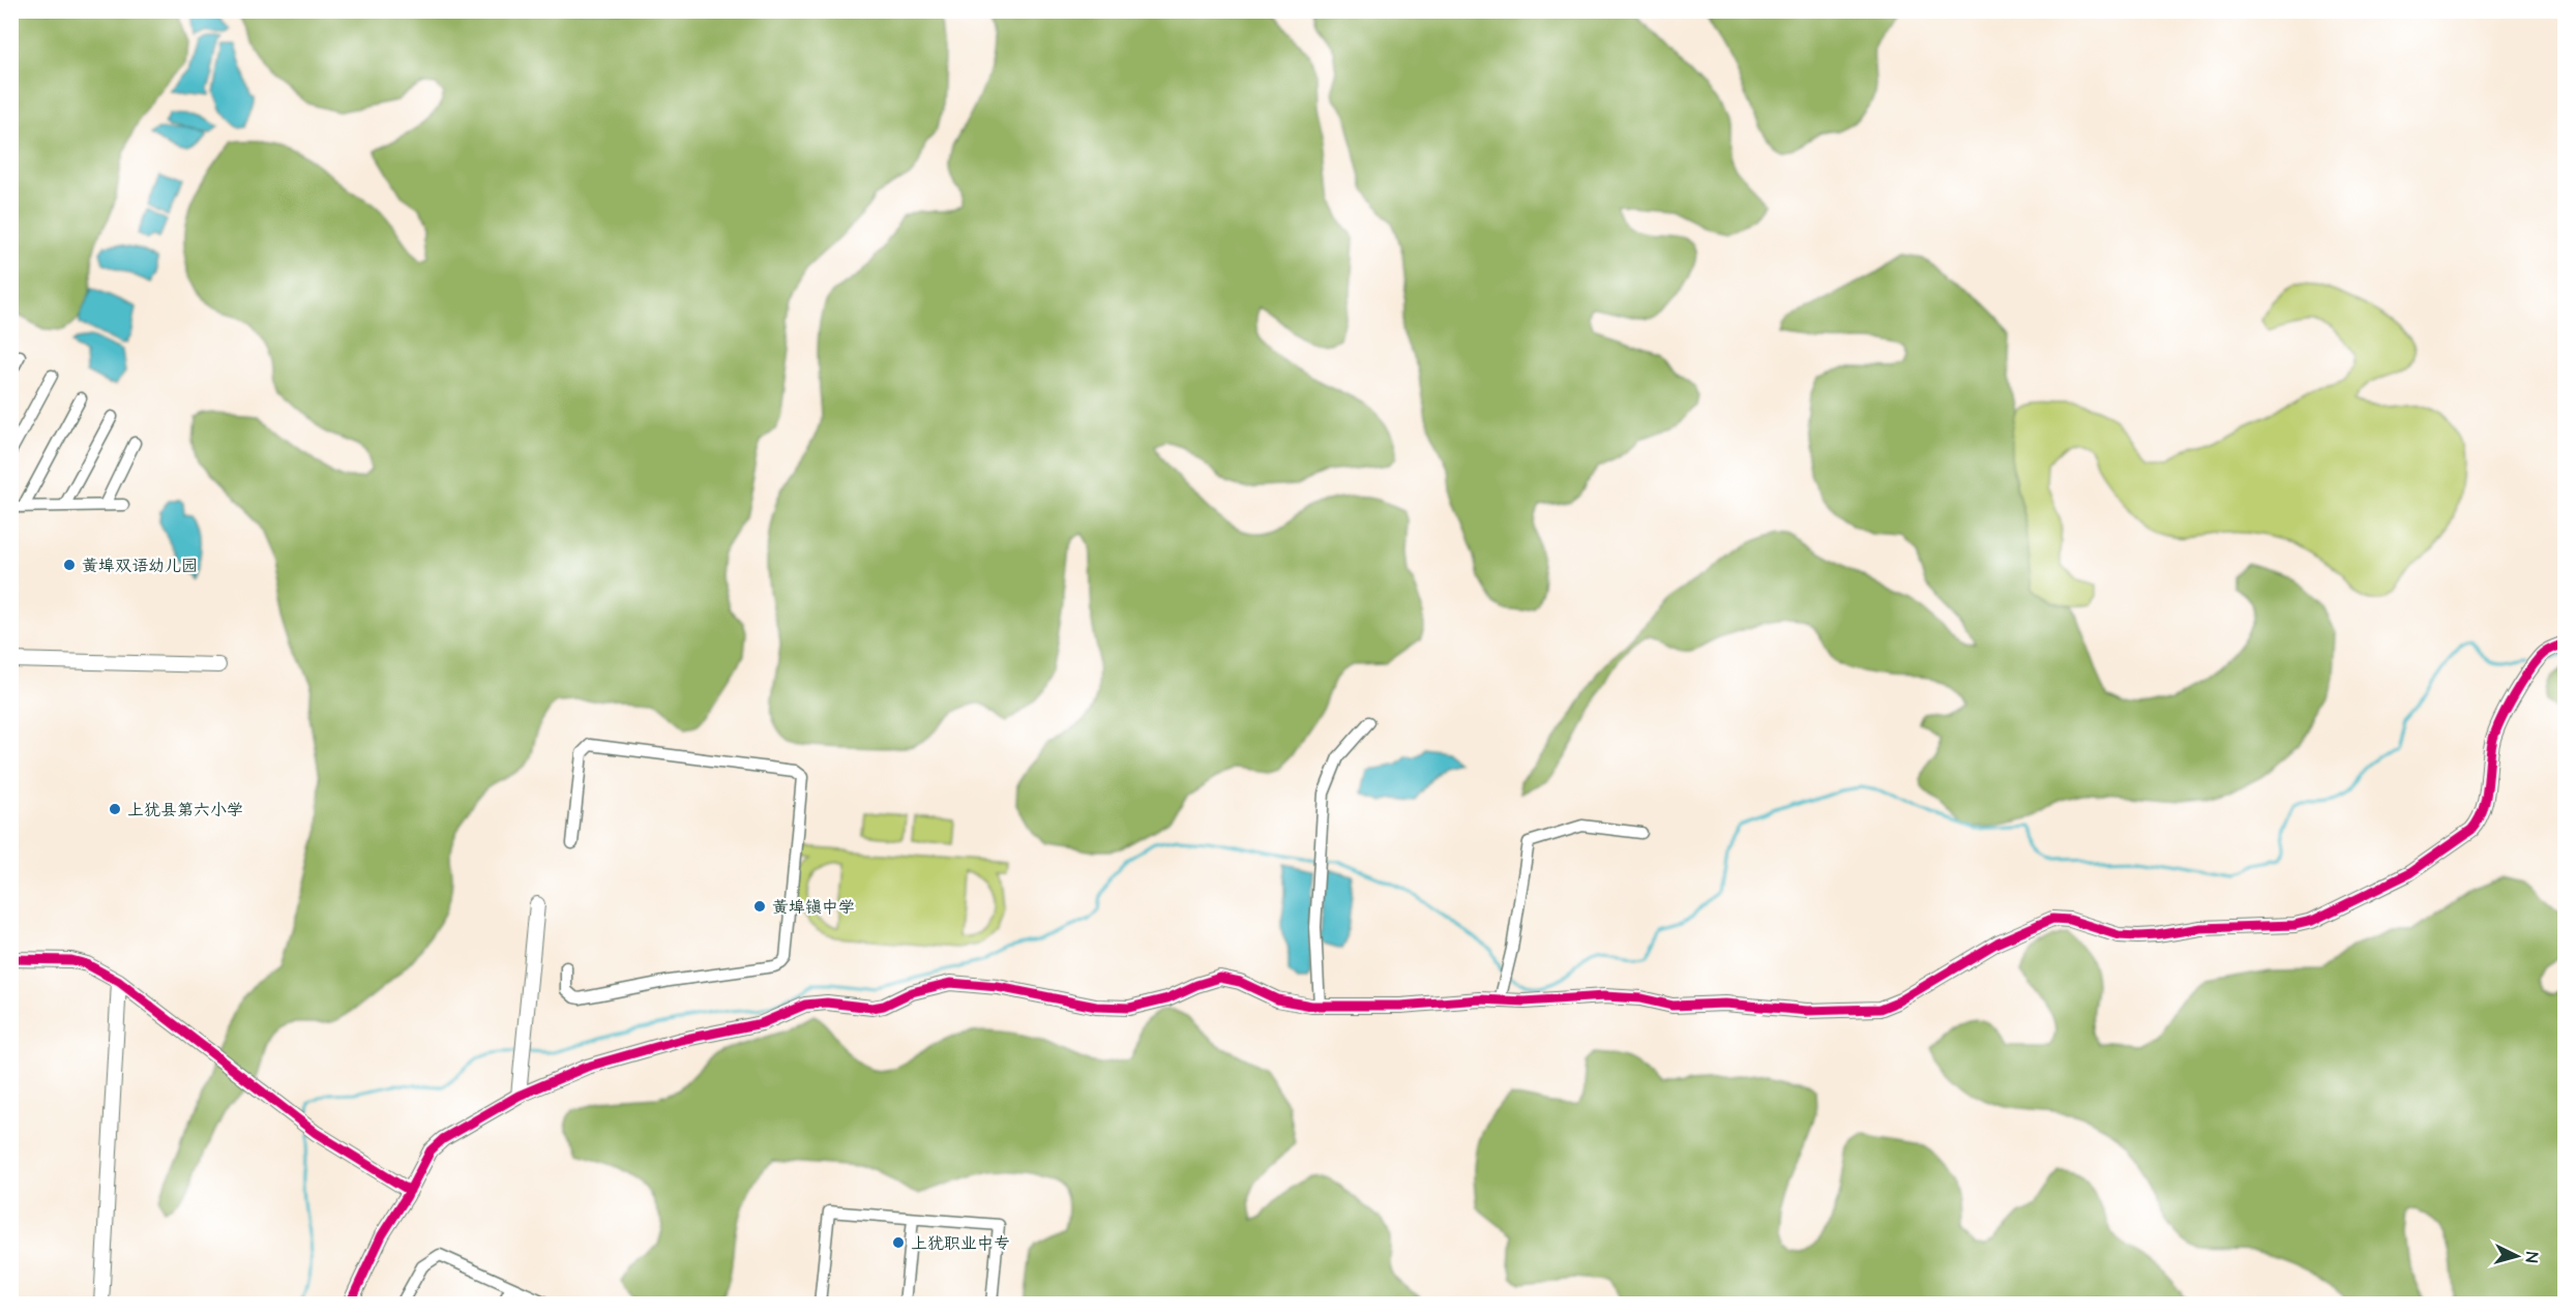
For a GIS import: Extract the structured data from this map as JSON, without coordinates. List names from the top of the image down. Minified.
{"places":["黄埠双语幼儿园","上犹县第六小学","黄埠镇中学","上犹职业中专"],"north":"right"}
